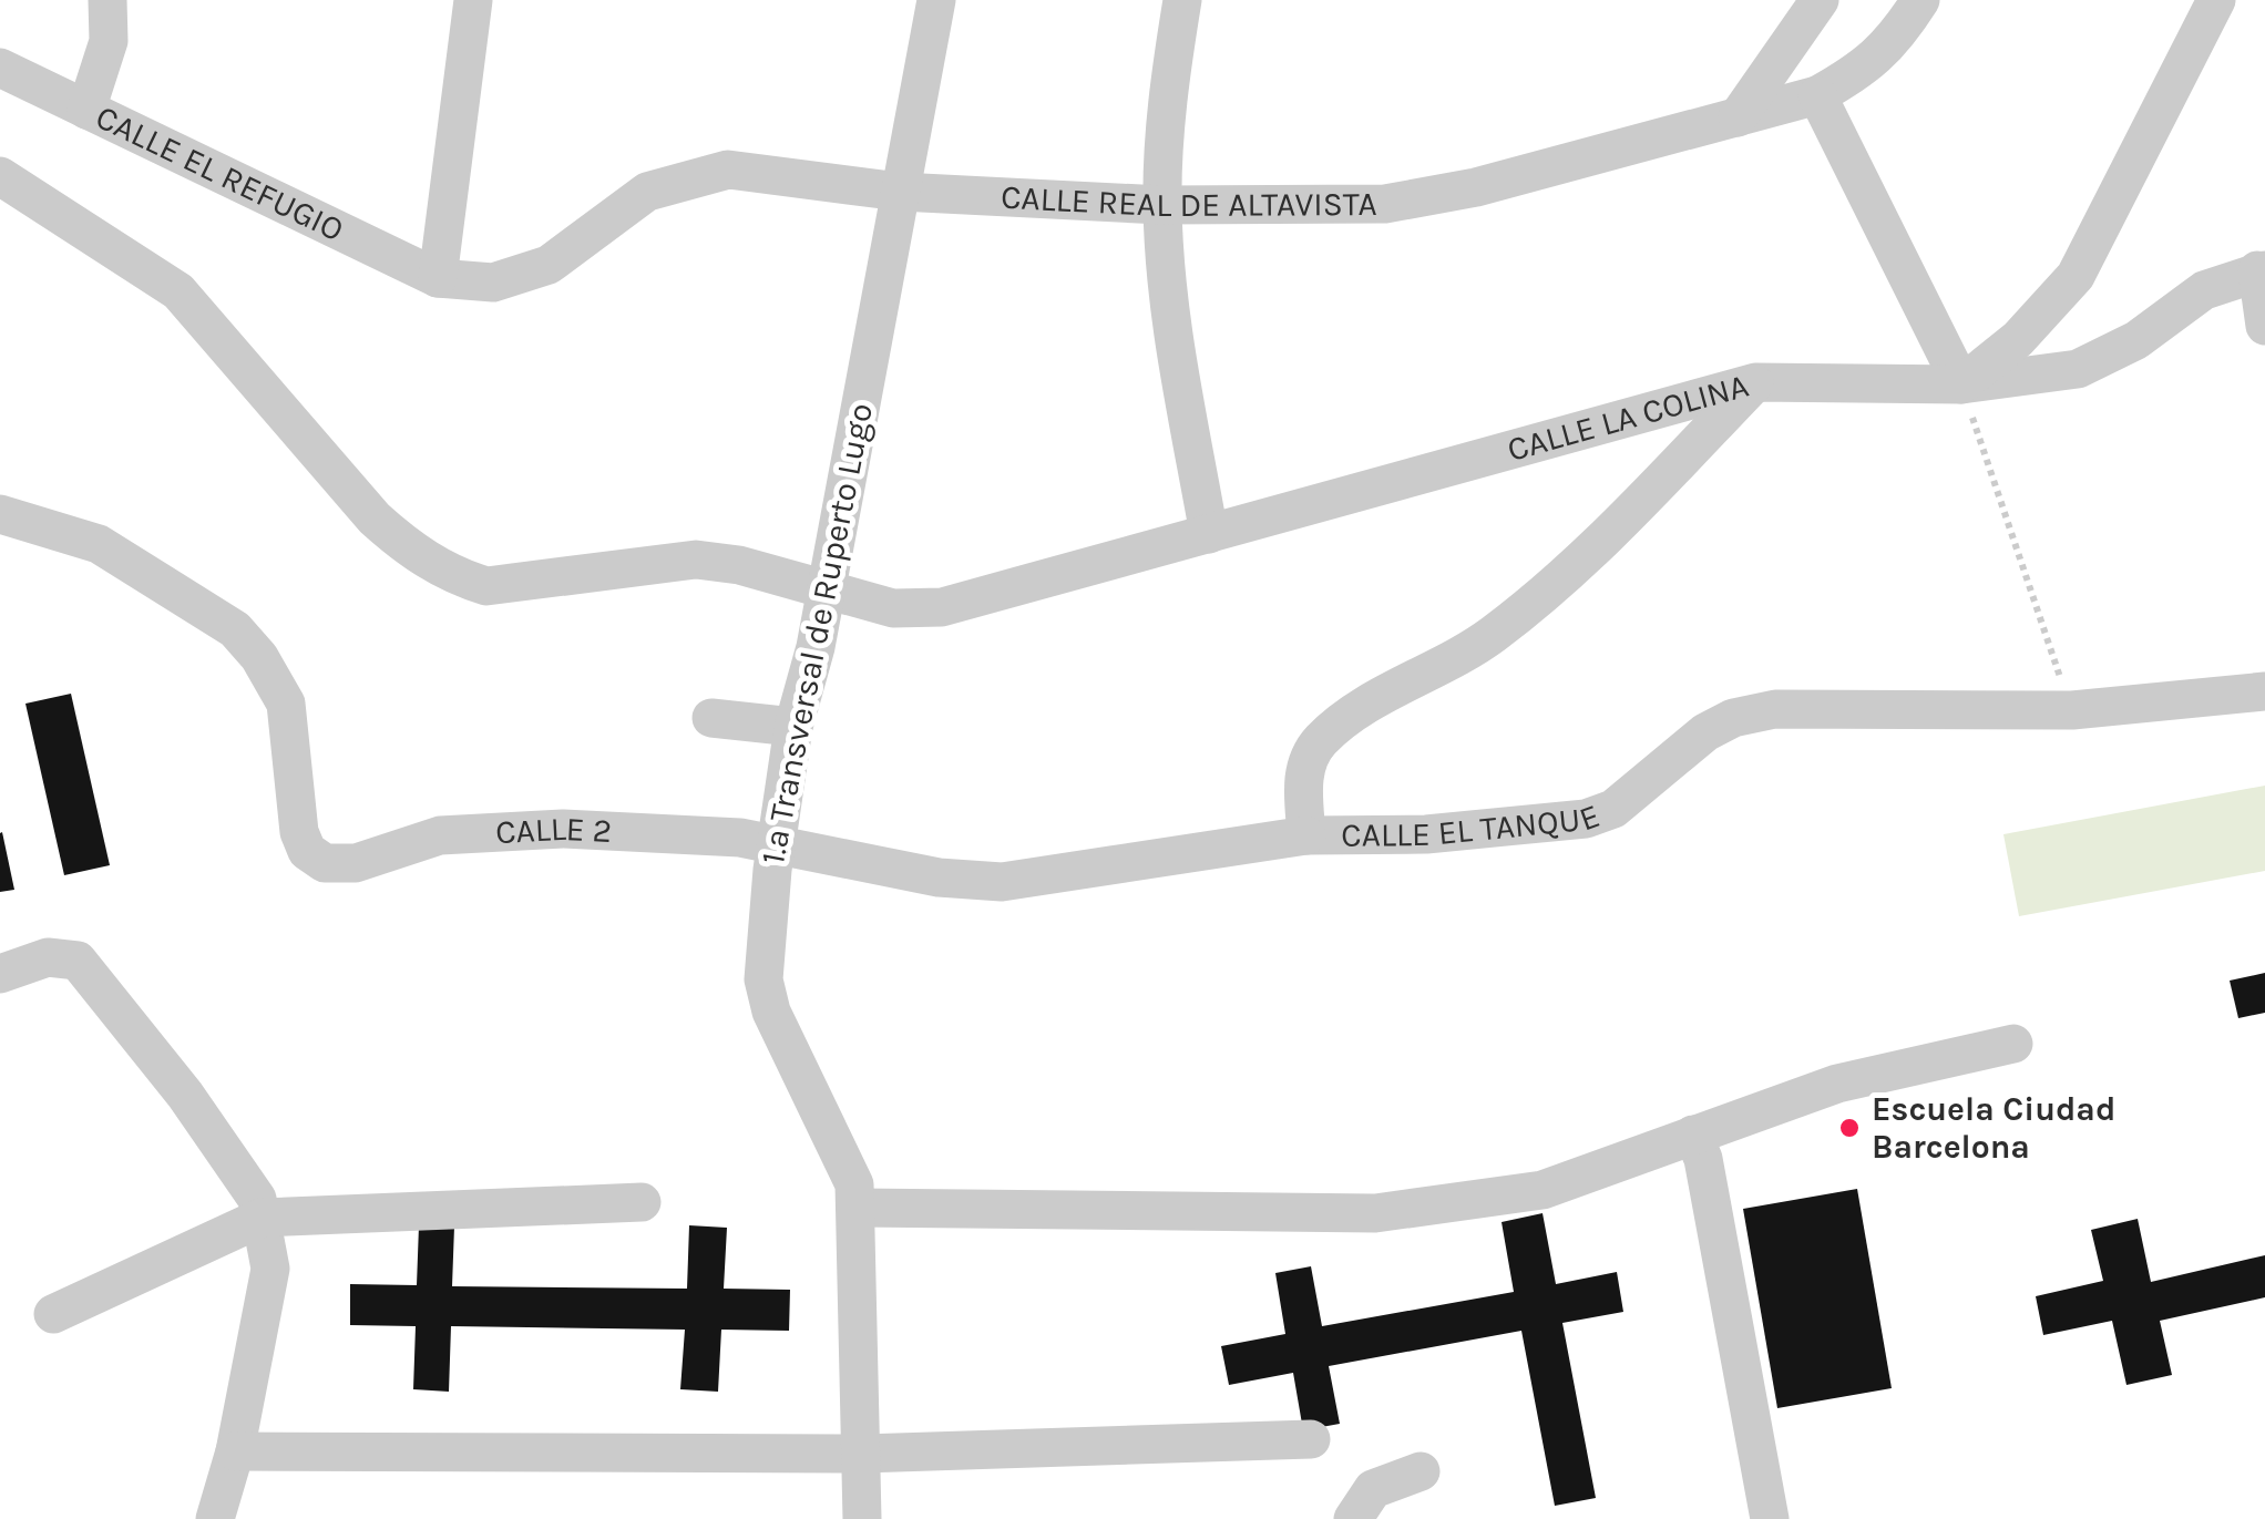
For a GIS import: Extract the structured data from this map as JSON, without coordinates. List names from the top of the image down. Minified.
{"streets":{"street":["CALLE EL REFUGIO","CALLE REAL DE ALTAVISTA","CALLE LA COLINA","1.ª Transversal de Ruperto Lugo","CALLE EL TANQUE","CALLE 2"]},"crossings":[["CALLE EL REFUGIO","CALLE REAL DE ALTAVISTA"],["CALLE REAL DE ALTAVISTA","1.ª Transversal de Ruperto Lugo"],["CALLE LA COLINA","1.ª Transversal de Ruperto Lugo"],["CALLE LA COLINA","CALLE EL TANQUE"],["1.ª Transversal de Ruperto Lugo","CALLE 2"],["CALLE EL TANQUE","CALLE 2"]],"places":["Escuela Ciudad Barcelona"]}
